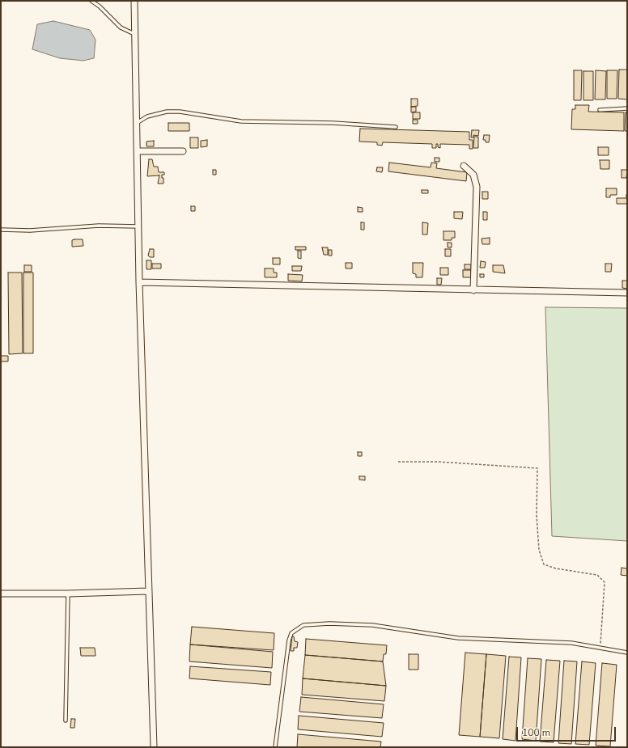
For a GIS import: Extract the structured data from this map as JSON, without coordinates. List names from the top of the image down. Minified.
{"scale_bar":"100 m"}
